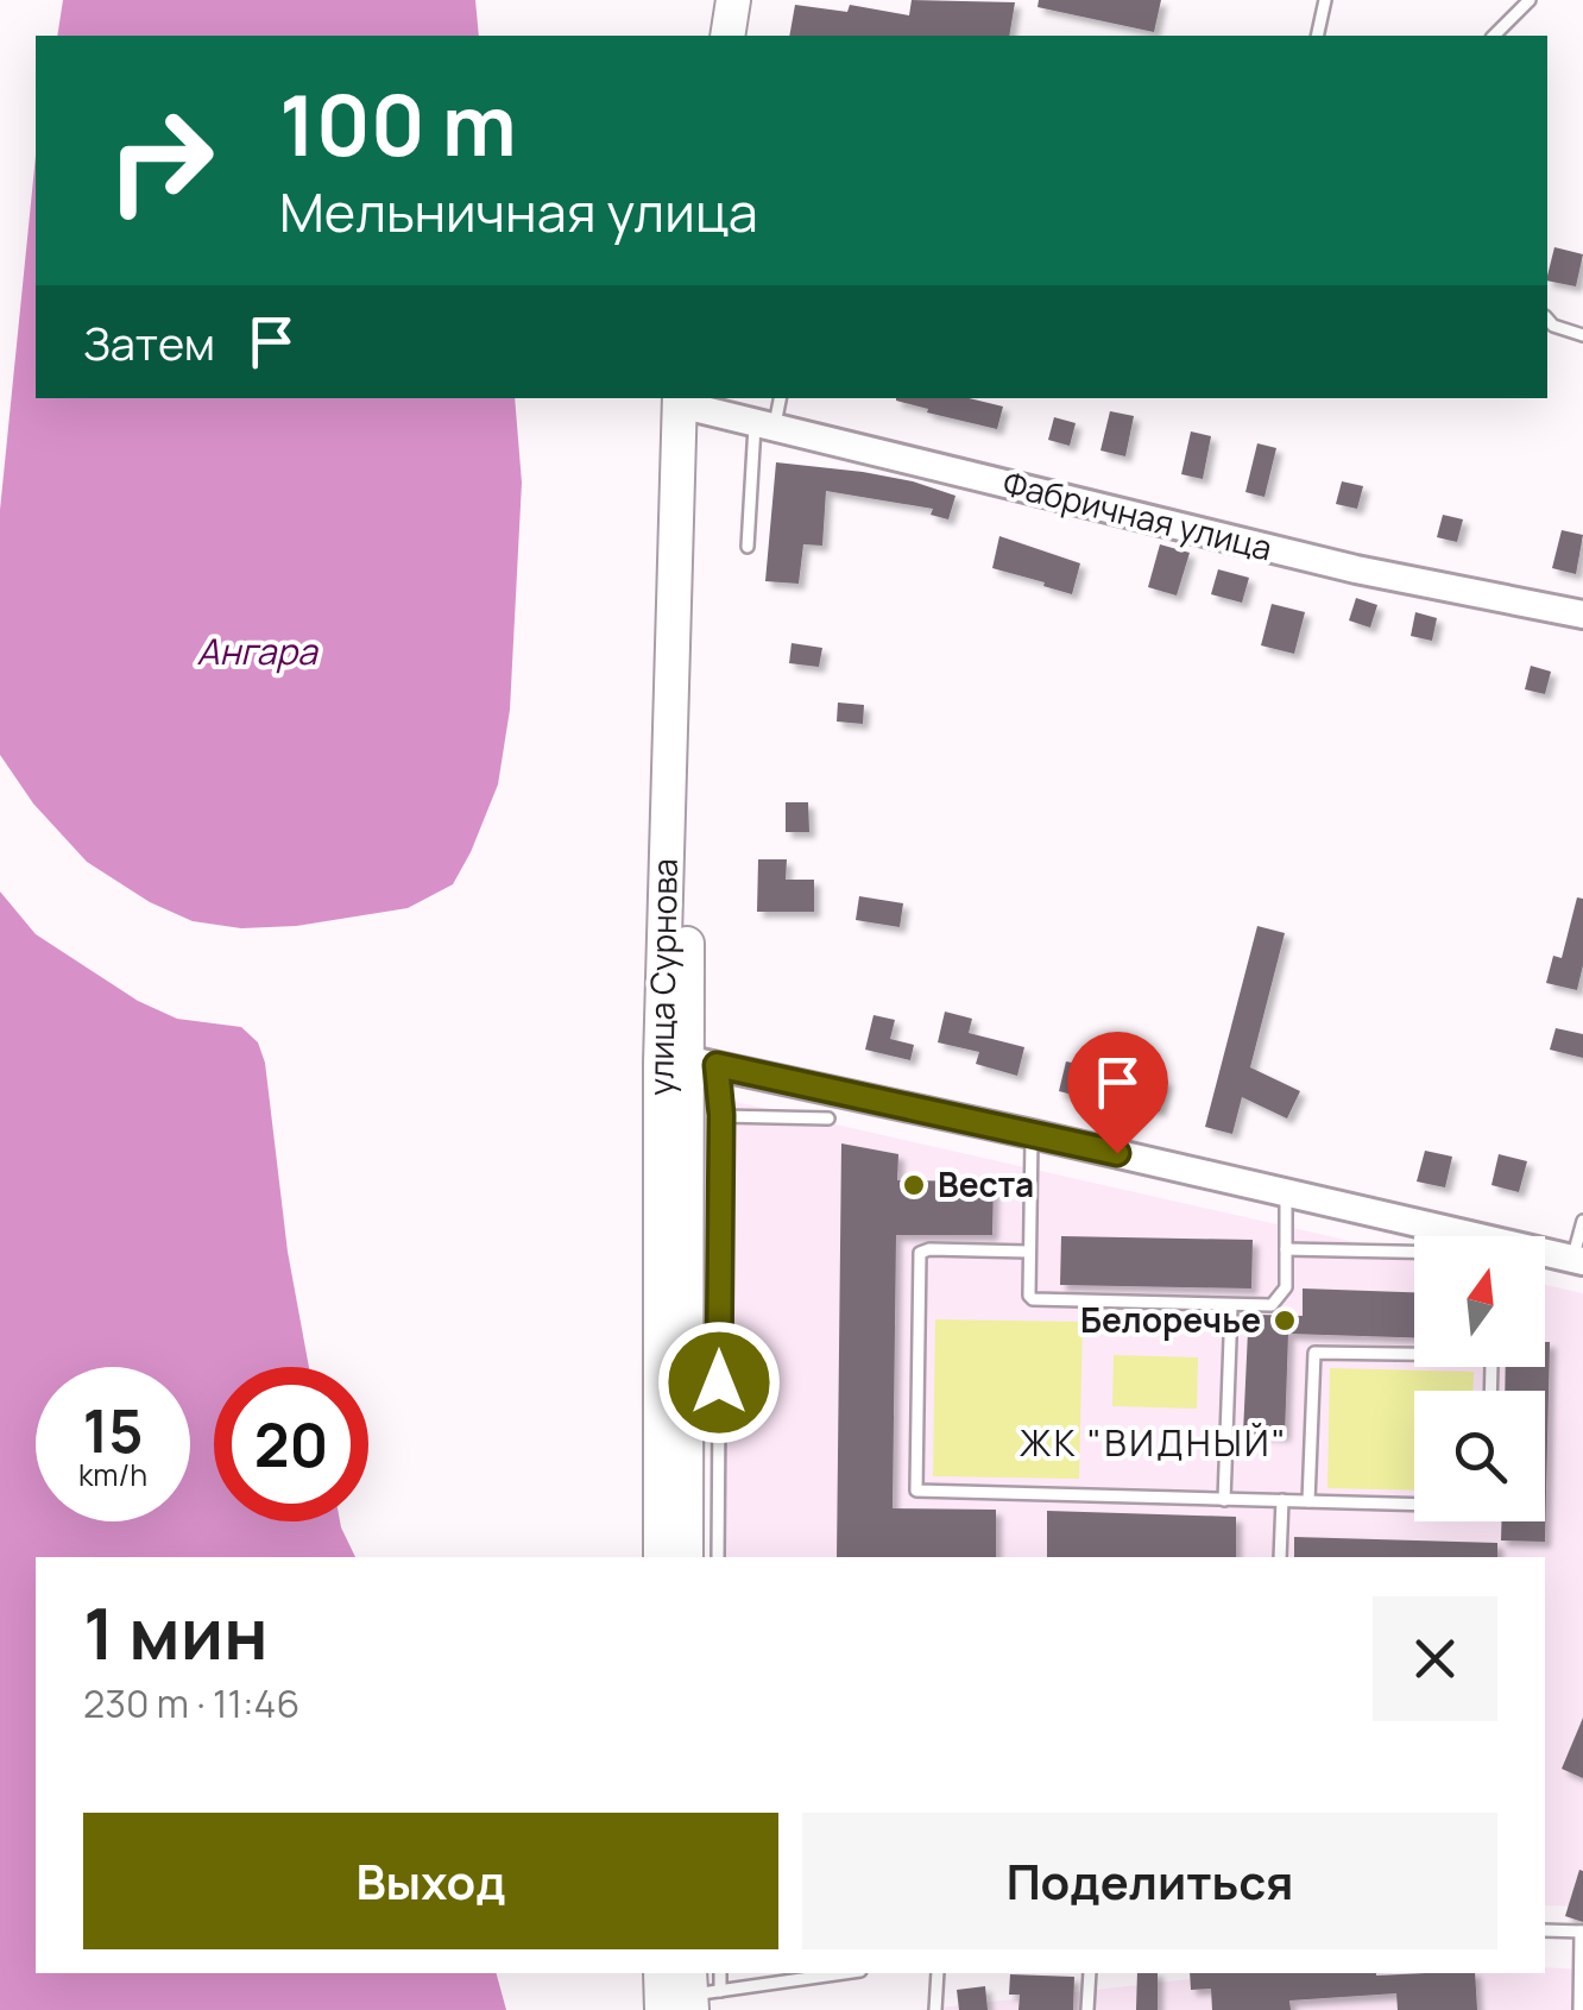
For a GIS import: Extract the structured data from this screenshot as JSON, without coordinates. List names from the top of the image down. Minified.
{"streets":{"main road":["улица Сурнова"],"street":["Фабричная улица"]},"crossings":[["Фабричная улица","улица Сурнова"]],"districts":["ЖК \"ВИДНЫЙ\""],"water":["Ангара"],"places":["Веста","Белоречье"],"north":"top","page":{"turn":["100 m","Мельничная улица"],"then":"Затем","speed":"15 km/h","limit":"20","heading":["1 мин","230 m · 11:46"],"buttons":["Выход","Поделиться"]}}
